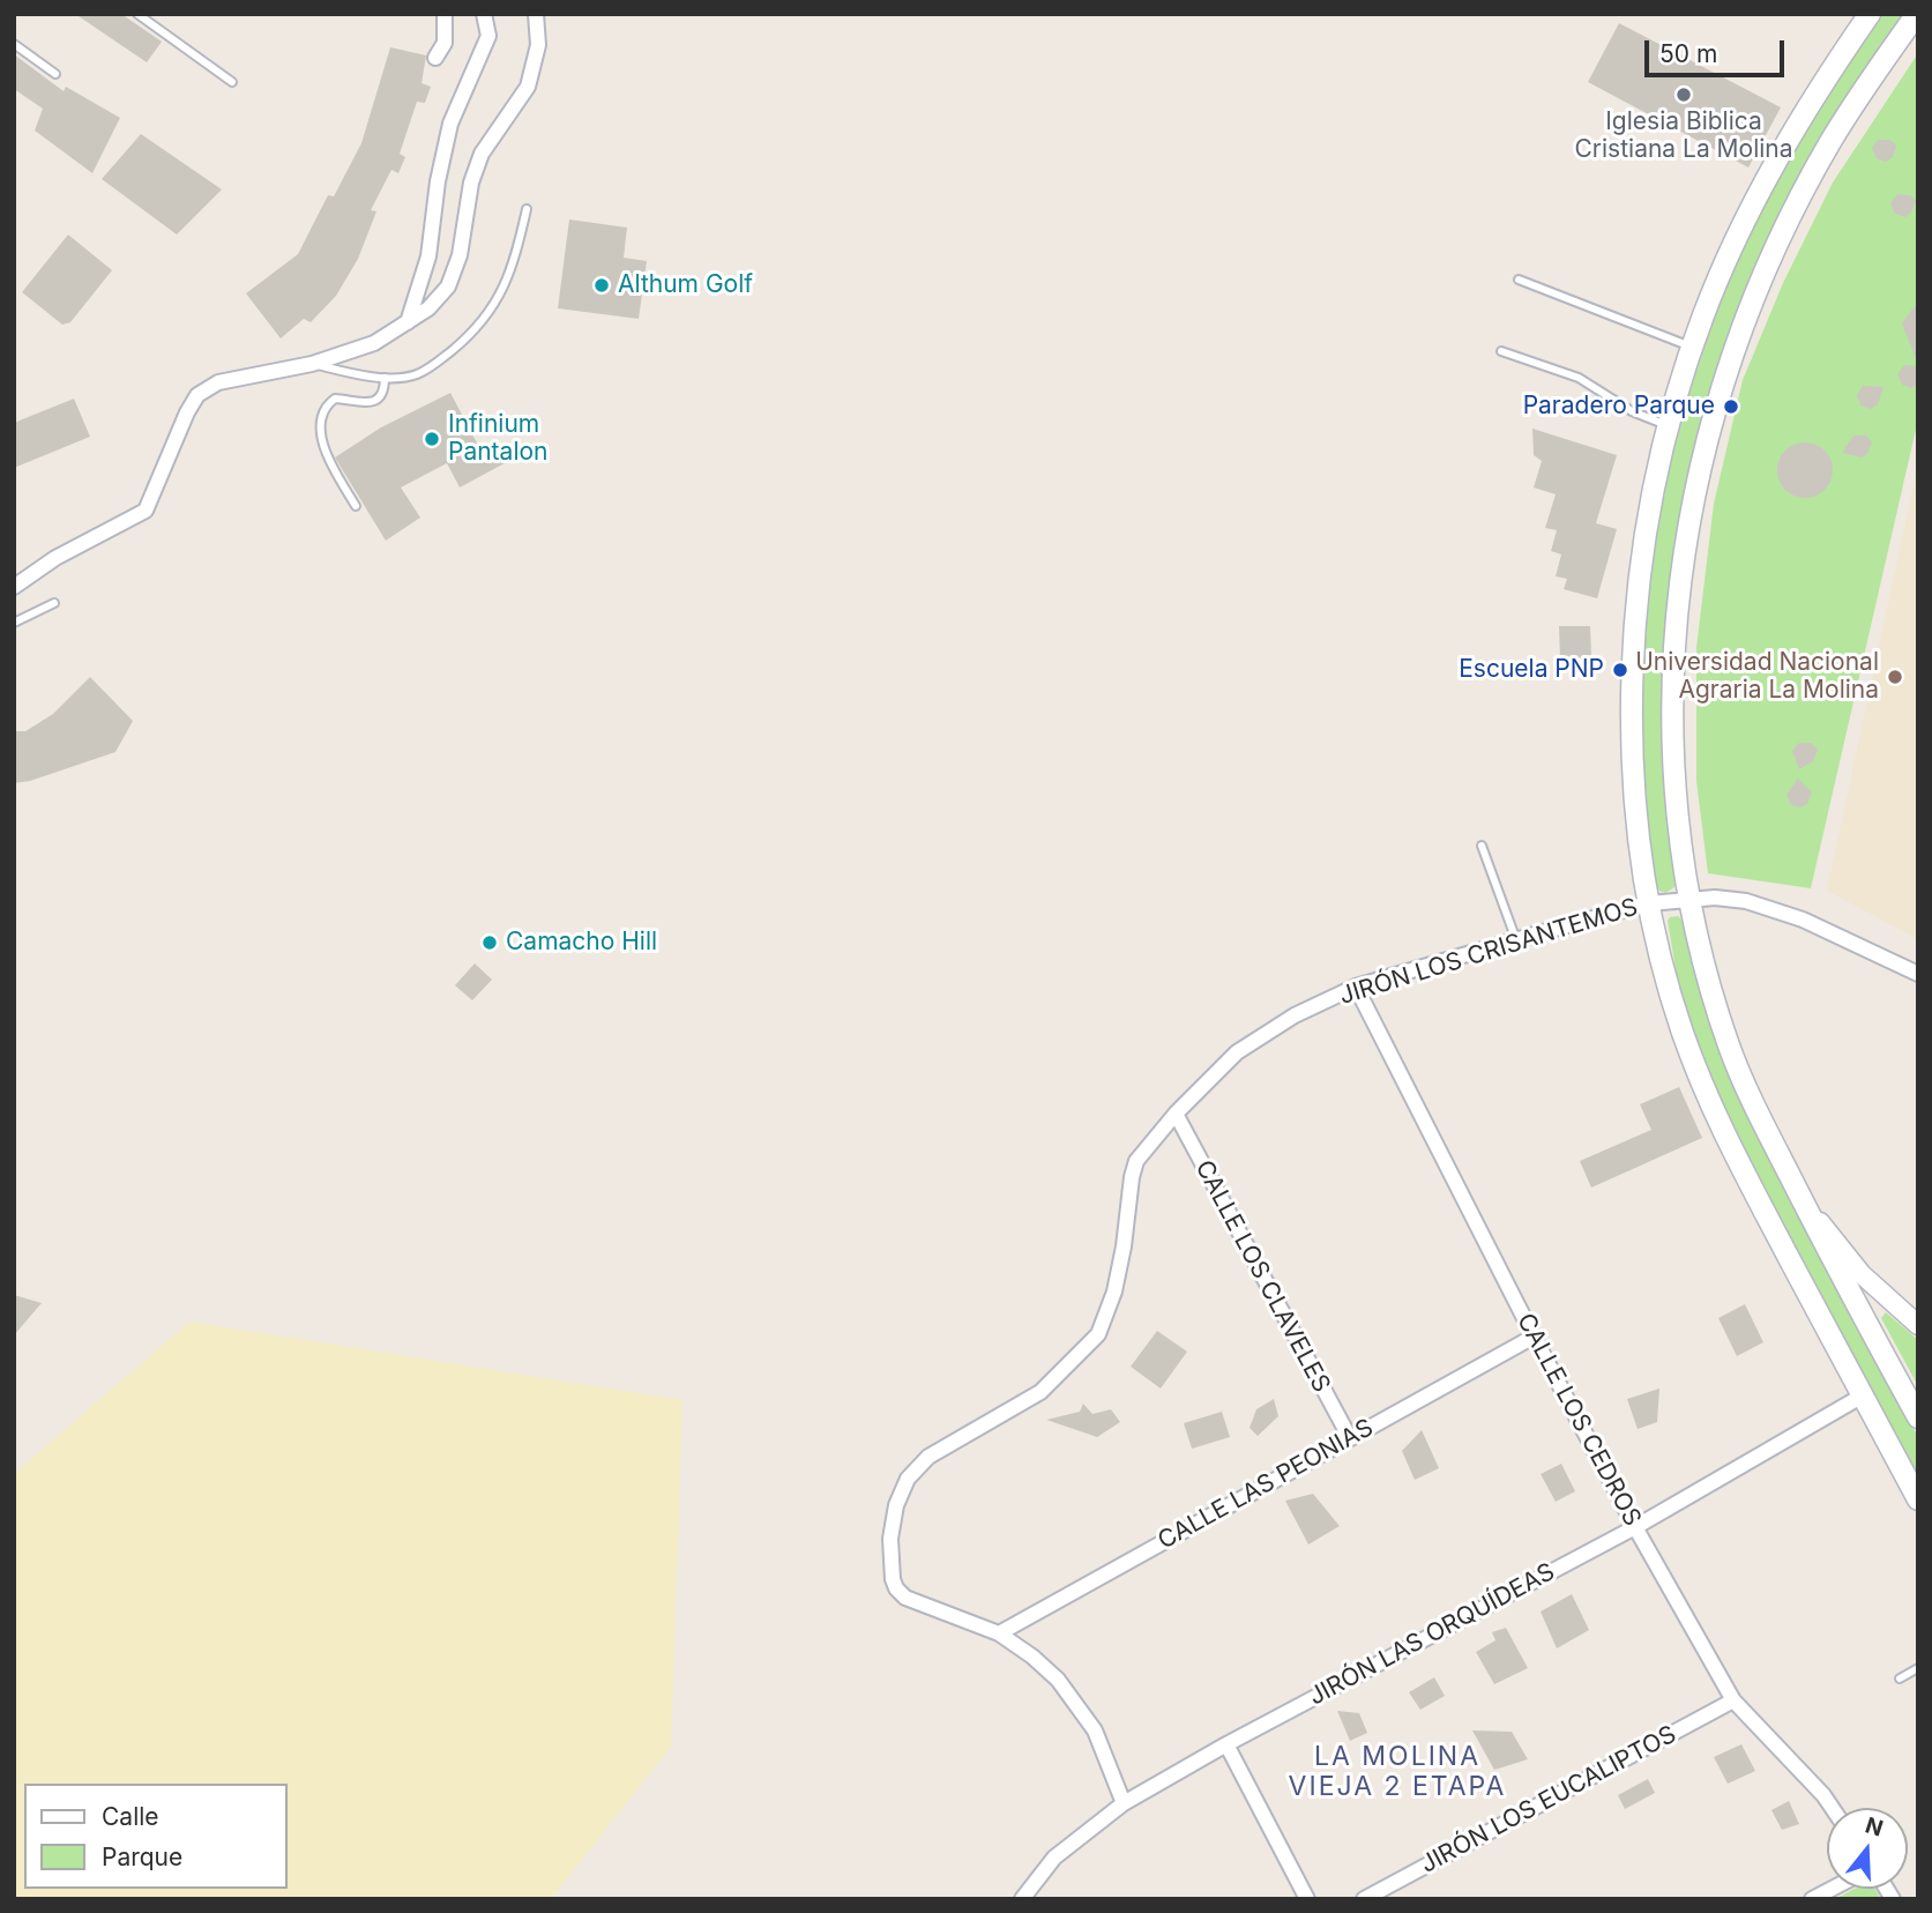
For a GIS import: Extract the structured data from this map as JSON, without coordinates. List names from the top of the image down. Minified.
{"streets":{"street":["JIRÓN LOS CRISANTEMOS","CALLE LOS CLAVELES","CALLE LOS CEDROS","CALLE LAS PEONIAS","JIRÓN LAS ORQUÍDEAS","JIRÓN LOS EUCALIPTOS"]},"crossings":[["JIRÓN LOS CRISANTEMOS","CALLE LOS CLAVELES"],["JIRÓN LOS CRISANTEMOS","CALLE LOS CEDROS"],["JIRÓN LOS CRISANTEMOS","CALLE LAS PEONIAS"],["JIRÓN LOS CRISANTEMOS","JIRÓN LAS ORQUÍDEAS"],["CALLE LOS CLAVELES","CALLE LAS PEONIAS"],["CALLE LOS CEDROS","CALLE LAS PEONIAS"],["CALLE LOS CEDROS","JIRÓN LAS ORQUÍDEAS"],["CALLE LOS CEDROS","JIRÓN LOS EUCALIPTOS"]],"districts":["LA MOLINA VIEJA 2 ETAPA"],"places":["Iglesia Biblica Cristiana La Molina","Althum Golf","Paradero Parque","Infinium Pantalon","Escuela PNP","Universidad Nacional Agraria La Molina","Camacho Hill"],"legend":["Calle","Parque"],"scale_bar":"50 m","north":"top"}
